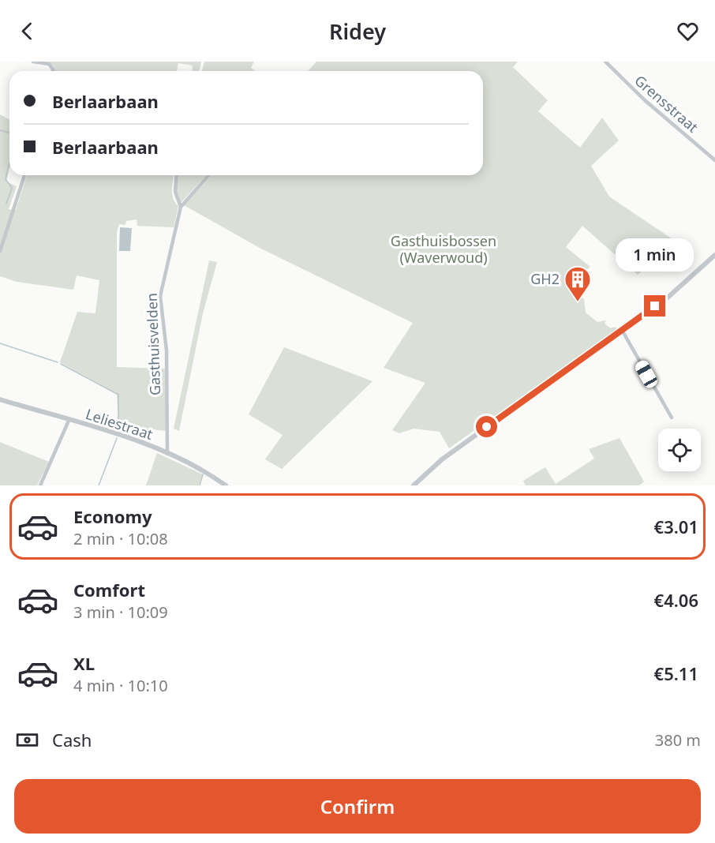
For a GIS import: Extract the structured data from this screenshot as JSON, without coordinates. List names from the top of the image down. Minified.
{"streets":{"street":["Grensstraat","Gasthuisvelden","Leliestraat"]},"crossings":[["Gasthuisvelden","Leliestraat"]],"parks":["Gasthuisbossen (Waverwoud)"],"places":{"building":["GH2"]},"page":{"header":"Ridey","banner":["Berlaarbaan","Berlaarbaan"],"bubble":"1 min","list":[{"name":"Economy","note":"2 min · 10:08","value":"€3.01"},{"name":"Comfort","note":"3 min · 10:09","value":"€4.06"},{"name":"XL","note":"4 min · 10:10","value":"€5.11"}],"pay":["Cash","380 m"],"buttons":"Confirm"}}
